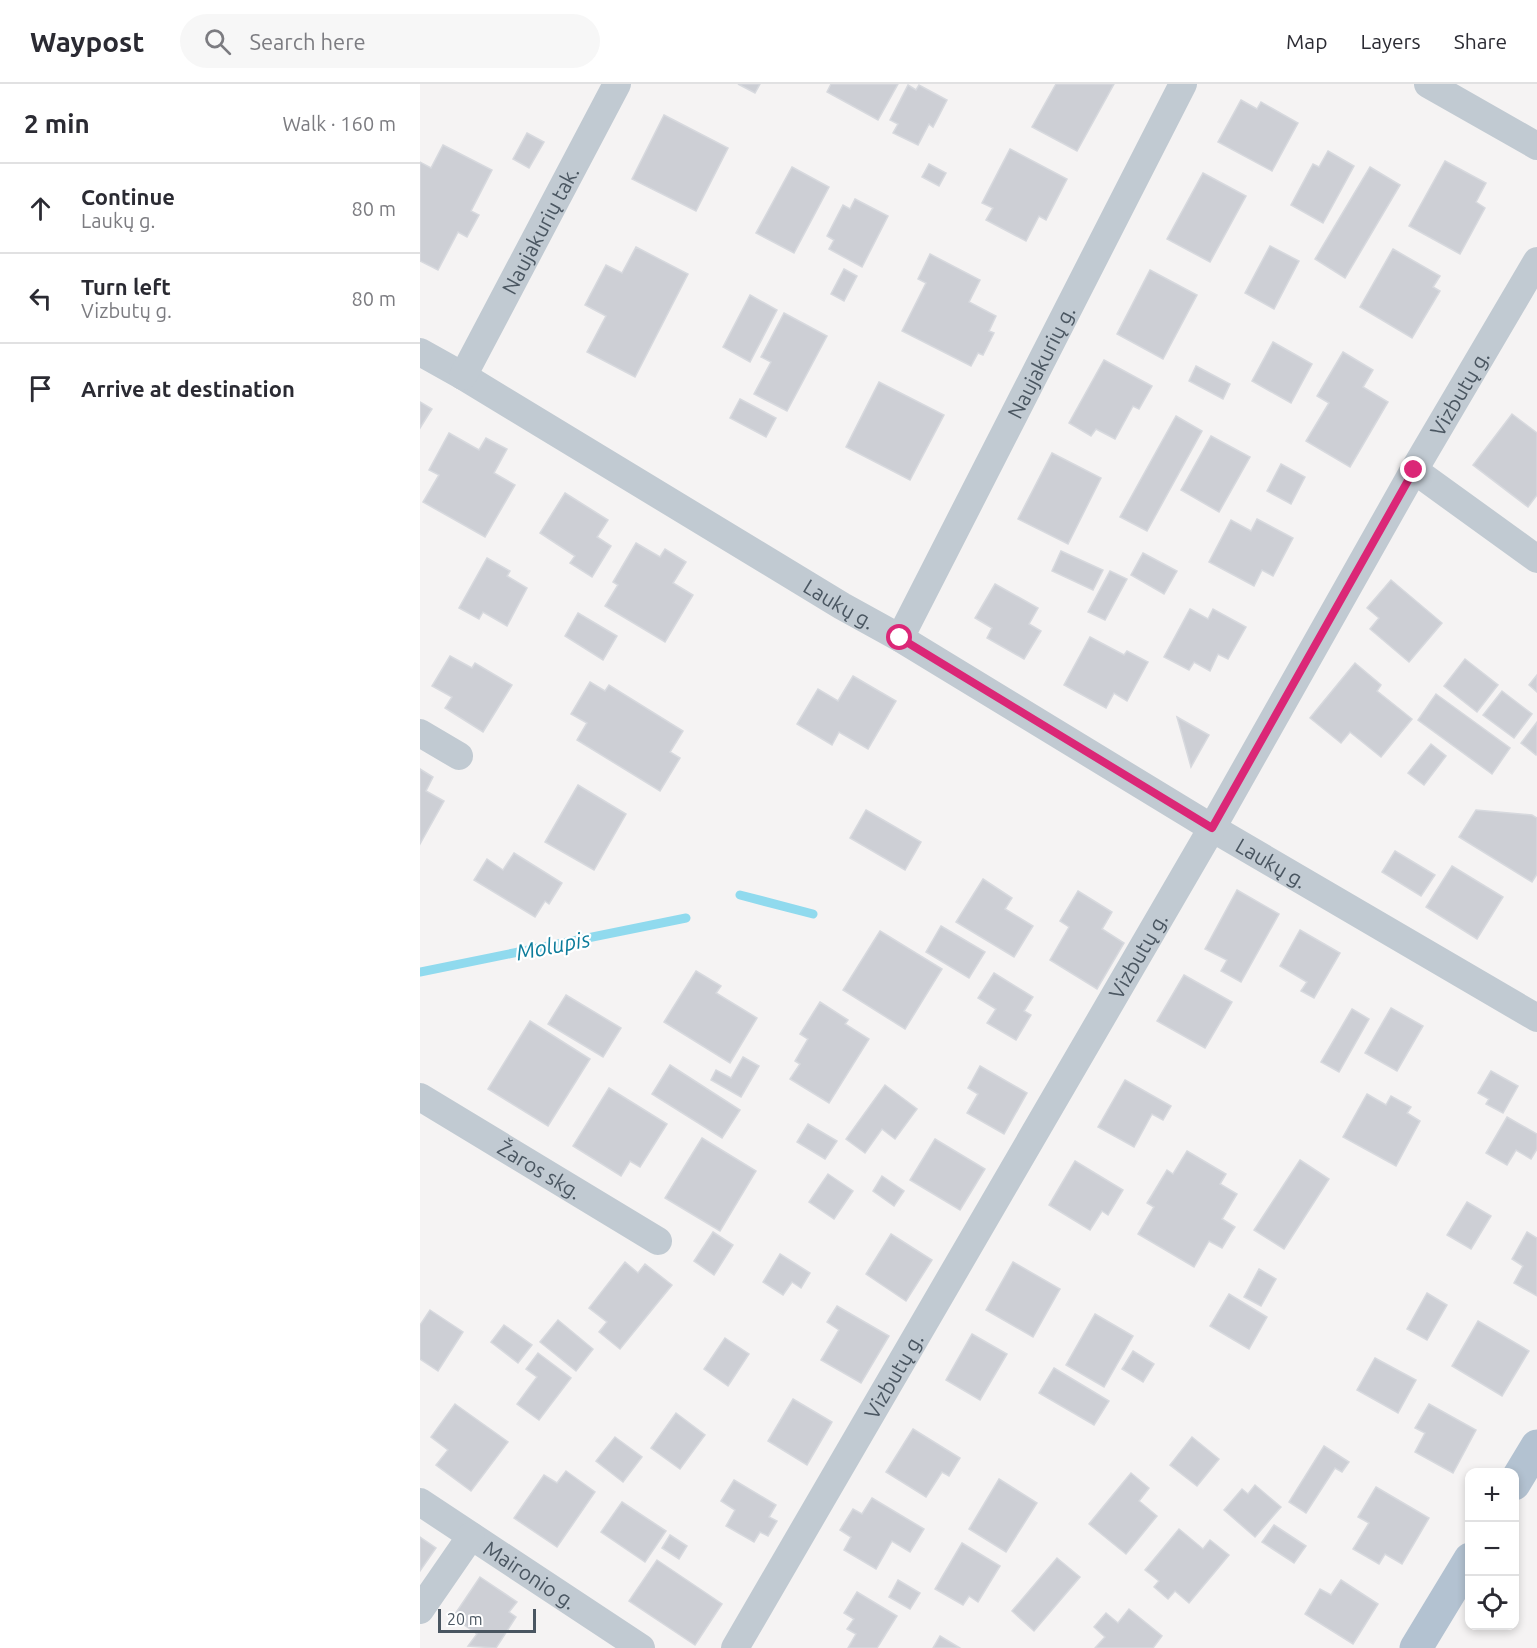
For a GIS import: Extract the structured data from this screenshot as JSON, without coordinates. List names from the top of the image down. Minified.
{"streets":{"street":["Naujakurių tak.","Naujakurių g.","Vizbutų g.","Laukų g.","Žaros skg.","Maironio g."]},"crossings":[["Naujakurių tak.","Laukų g."],["Naujakurių g.","Laukų g."],["Vizbutų g.","Laukų g."]],"water":["Molupis"],"scale_bar":"20 m","page":{"header":"Waypost","search":"Search here","nav":["Map","Layers","Share"],"heading":["2 min","Walk · 160 m"],"list":[["Continue","Laukų g.","80 m"],["Turn left","Vizbutų g.","80 m"],"Arrive at destination"],"map_buttons":["+","−"],"scale":"20 m"}}
